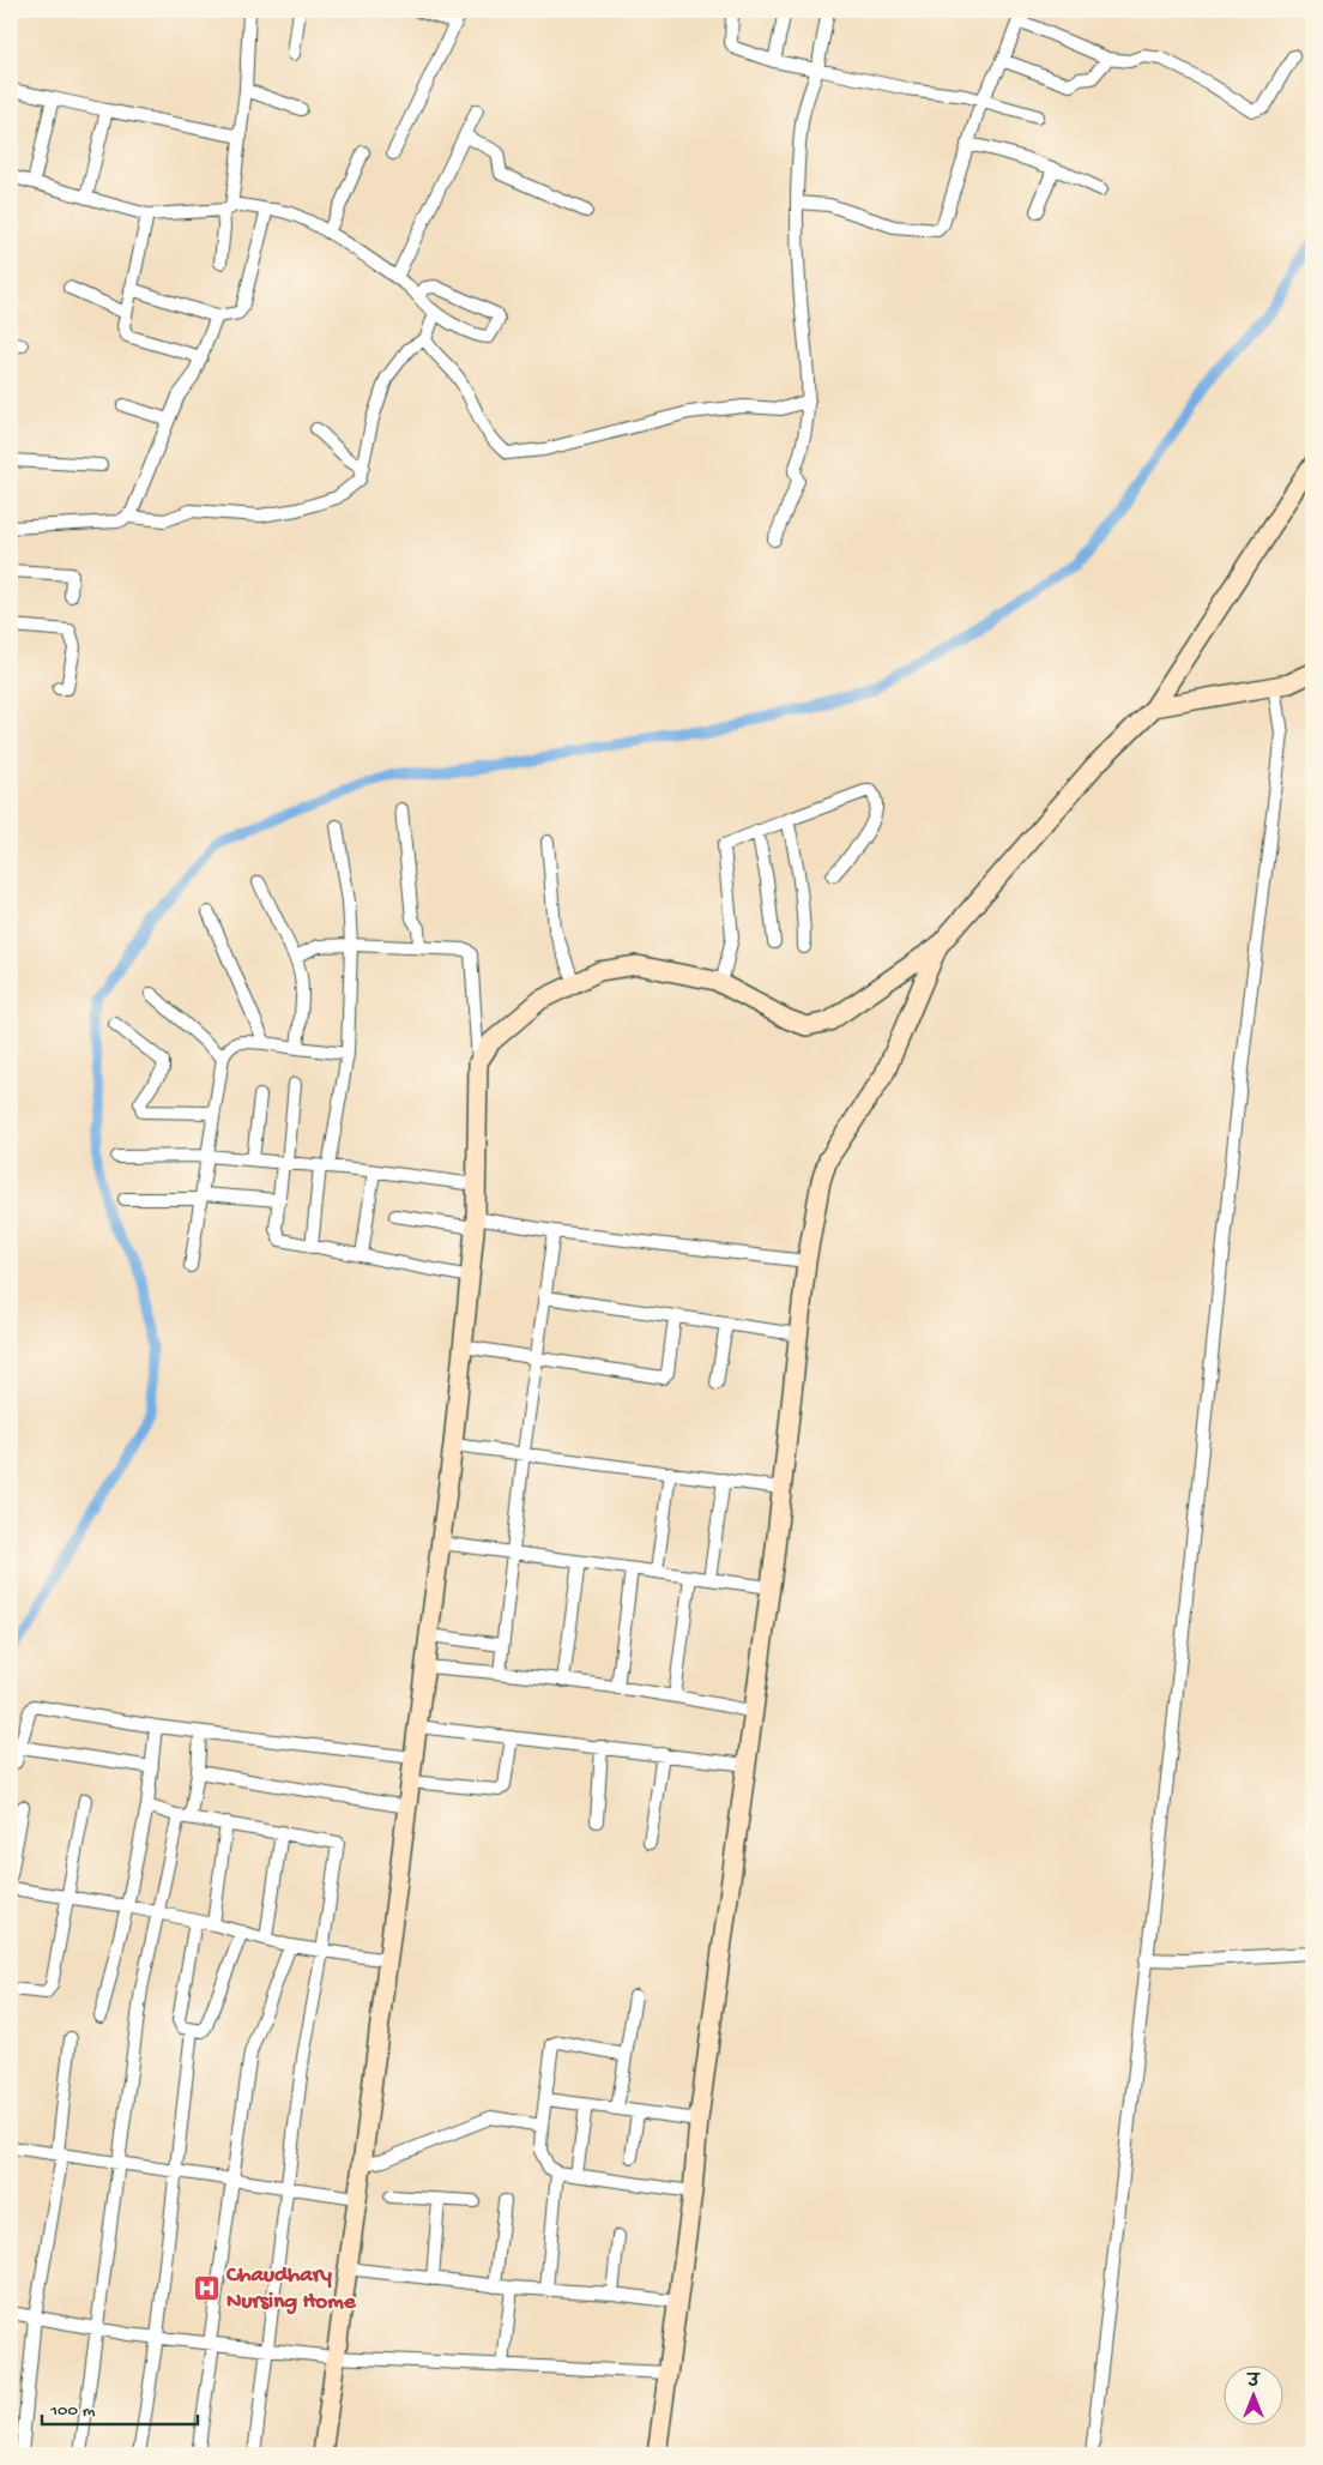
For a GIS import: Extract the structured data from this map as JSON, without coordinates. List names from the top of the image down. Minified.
{"places":{"hospital":["Chaudhary Nursing Home"]},"scale_bar":"100 m","north":"top"}
